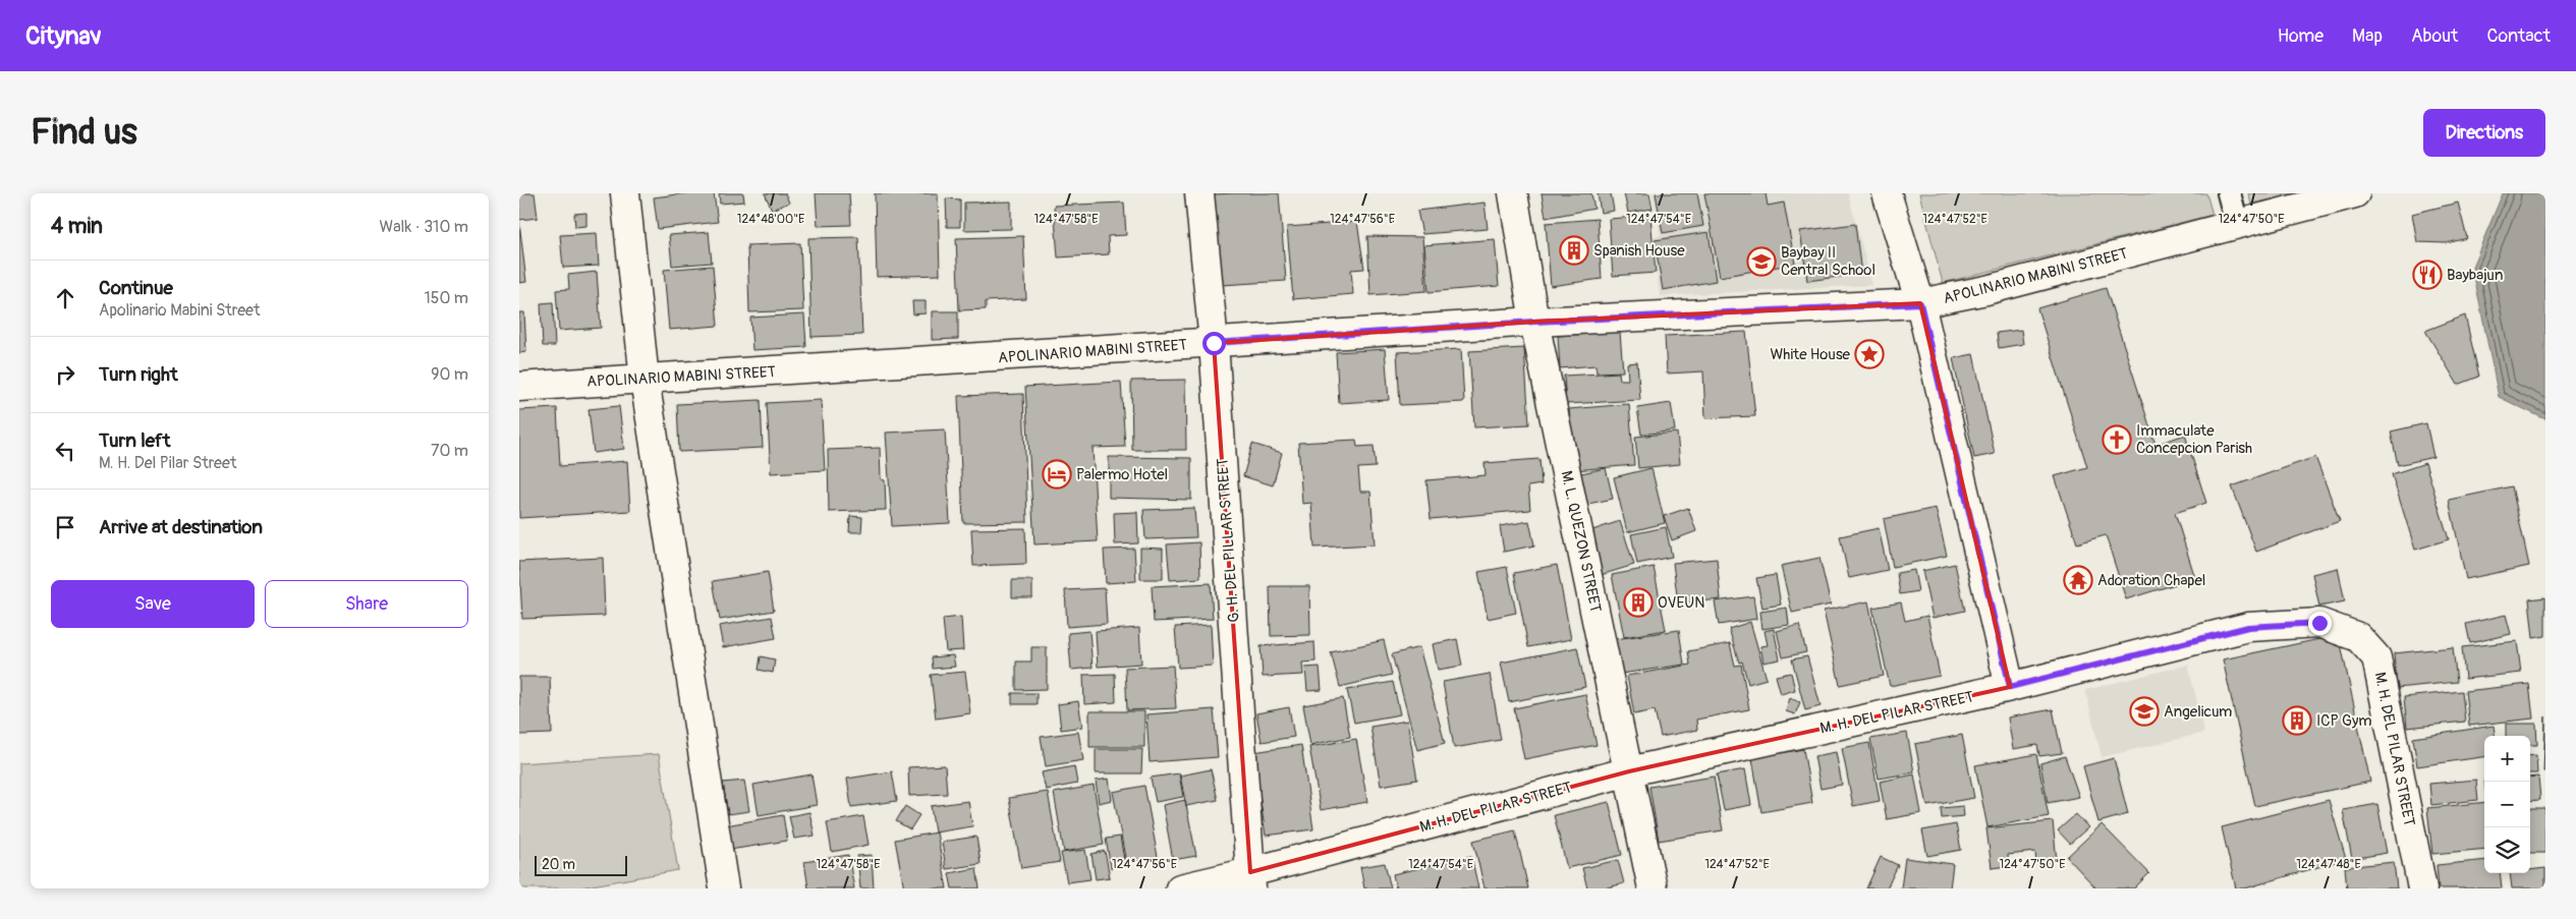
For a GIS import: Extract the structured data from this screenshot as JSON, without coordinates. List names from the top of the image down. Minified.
{"streets":{"street":["APOLINARIO MABINI STREET","G. H. DEL PILLAR STREET","M. L. QUEZON STREET","M. H. DEL PILAR STREET"]},"crossings":[["APOLINARIO MABINI STREET","G. H. DEL PILLAR STREET"],["APOLINARIO MABINI STREET","M. L. QUEZON STREET"],["G. H. DEL PILLAR STREET","M. H. DEL PILAR STREET"],["M. L. QUEZON STREET","M. H. DEL PILAR STREET"]],"places":{"building":["Spanish House","OVEUN","ICP Gym"],"school or university":["Baybay II Central School","Angelicum"],"restaurant":["Baybajun"],"place":["White House"],"church":["Immaculate Concepcion Parish"],"hotel":["Palermo Hotel"],"temple":["Adoration Chapel"]},"scale_bar":"20 m","page":{"header":"Citynav","nav":["Home","Map","About","Contact"],"buttons":["Directions",["Save","Share"]],"title":"Find us","heading":["4 min","Walk · 310 m"],"list":[["Continue","Apolinario Mabini Street","150 m"],["Turn right","90 m"],["Turn left","M. H. Del Pilar Street","70 m"],"Arrive at destination"],"map_buttons":["+","−"],"scale":"20 m"},"coordinates":["124°48'00\"E","124°47'58\"E","124°47'56\"E","124°47'54\"E","124°47'52\"E","124°47'50\"E","124°47'48\"E"]}
